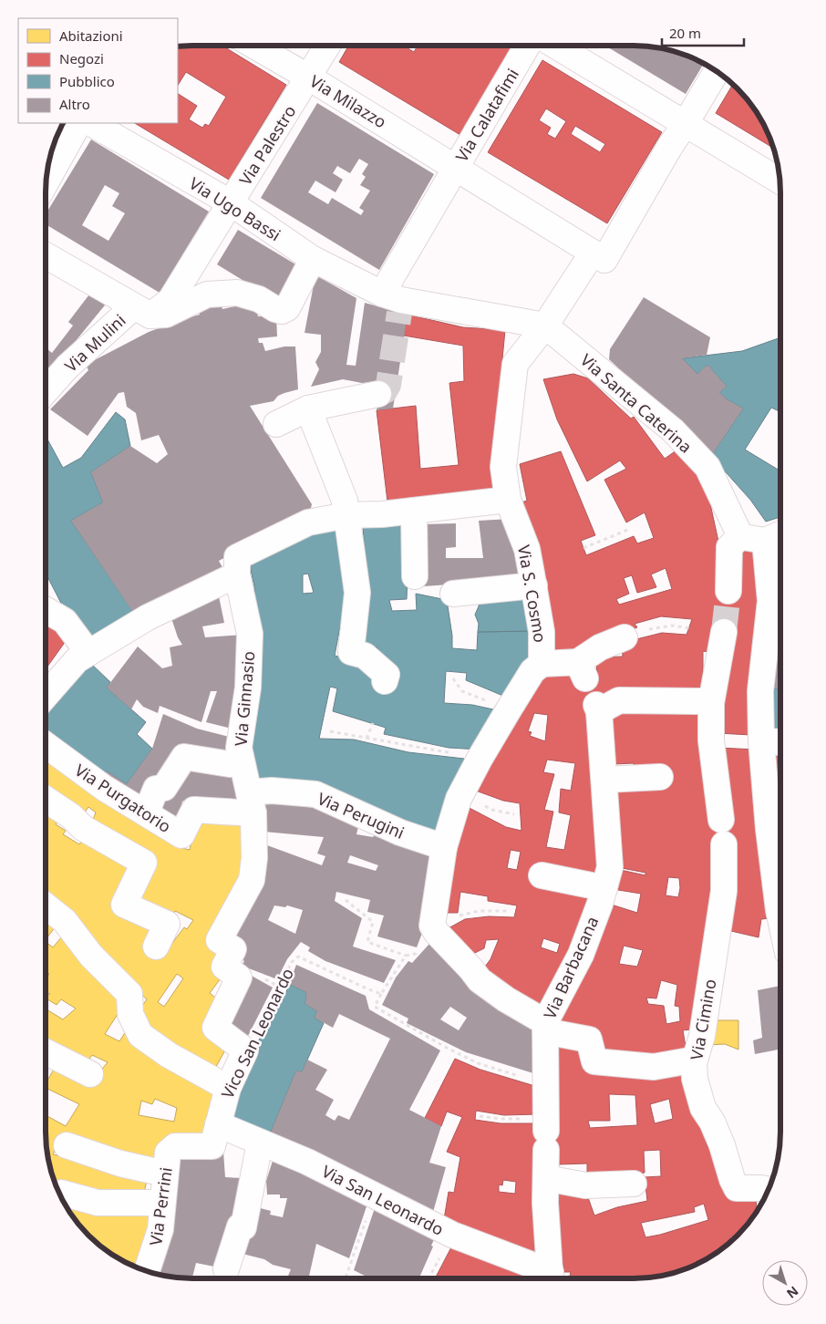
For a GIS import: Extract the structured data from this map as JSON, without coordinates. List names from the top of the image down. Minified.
{"streets":{"street":["Via Milazzo","Via Calatafimi","Via Palestro","Via Ugo Bassi","Via Mulini","Via Santa Caterina","Via S. Cosmo","Via Ginnasio","Via Purgatorio","Via Perugini","Via Barbacana","Via Cimino","Vico San Leonardo","Via San Leonardo","Via Perrini"]},"crossings":[["Via Milazzo","Via Calatafimi"],["Via Milazzo","Via Palestro"],["Via Milazzo","Via S. Cosmo"],["Via Calatafimi","Via Ugo Bassi"],["Via Palestro","Via Ugo Bassi"],["Via Palestro","Via Mulini"],["Via Ugo Bassi","Via Mulini"],["Via Ugo Bassi","Via Santa Caterina"],["Via Ugo Bassi","Via S. Cosmo"],["Via Santa Caterina","Via S. Cosmo"],["Via Ginnasio","Via Purgatorio"],["Via Ginnasio","Via Perugini"],["Via Ginnasio","Vico San Leonardo"],["Via Purgatorio","Via Perugini"],["Vico San Leonardo","Via San Leonardo"],["Vico San Leonardo","Via Perrini"],["Via San Leonardo","Via Perrini"]],"legend":["Abitazioni","Negozi","Pubblico","Altro"],"scale_bar":"20 m","north":"bottom right"}
